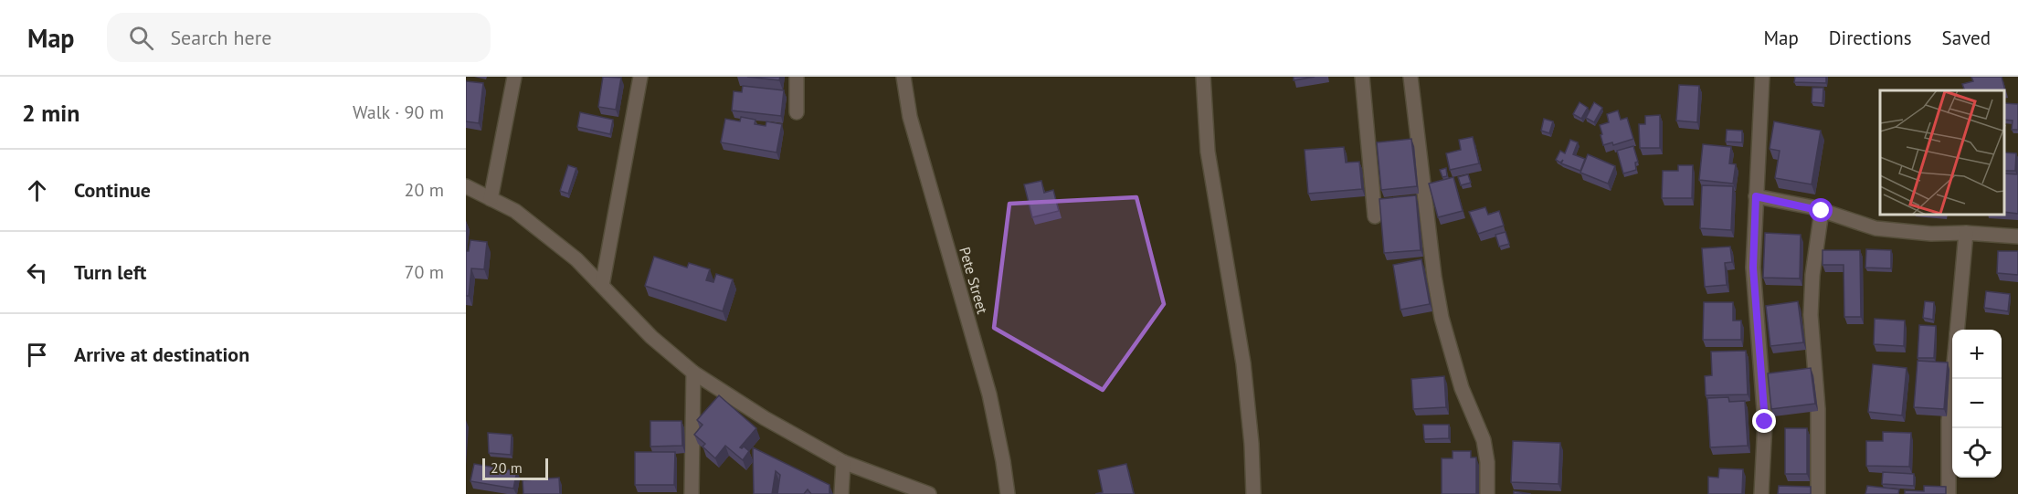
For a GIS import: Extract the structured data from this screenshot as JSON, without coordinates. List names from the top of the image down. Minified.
{"streets":{"street":["Pete Street"]},"scale_bar":"20 m","page":{"header":"Map","search":"Search here","nav":["Map","Directions","Saved"],"heading":["2 min","Walk · 90 m"],"list":[["Continue","20 m"],["Turn left","70 m"],"Arrive at destination"],"map_buttons":["+","−"],"scale":"20 m"}}
